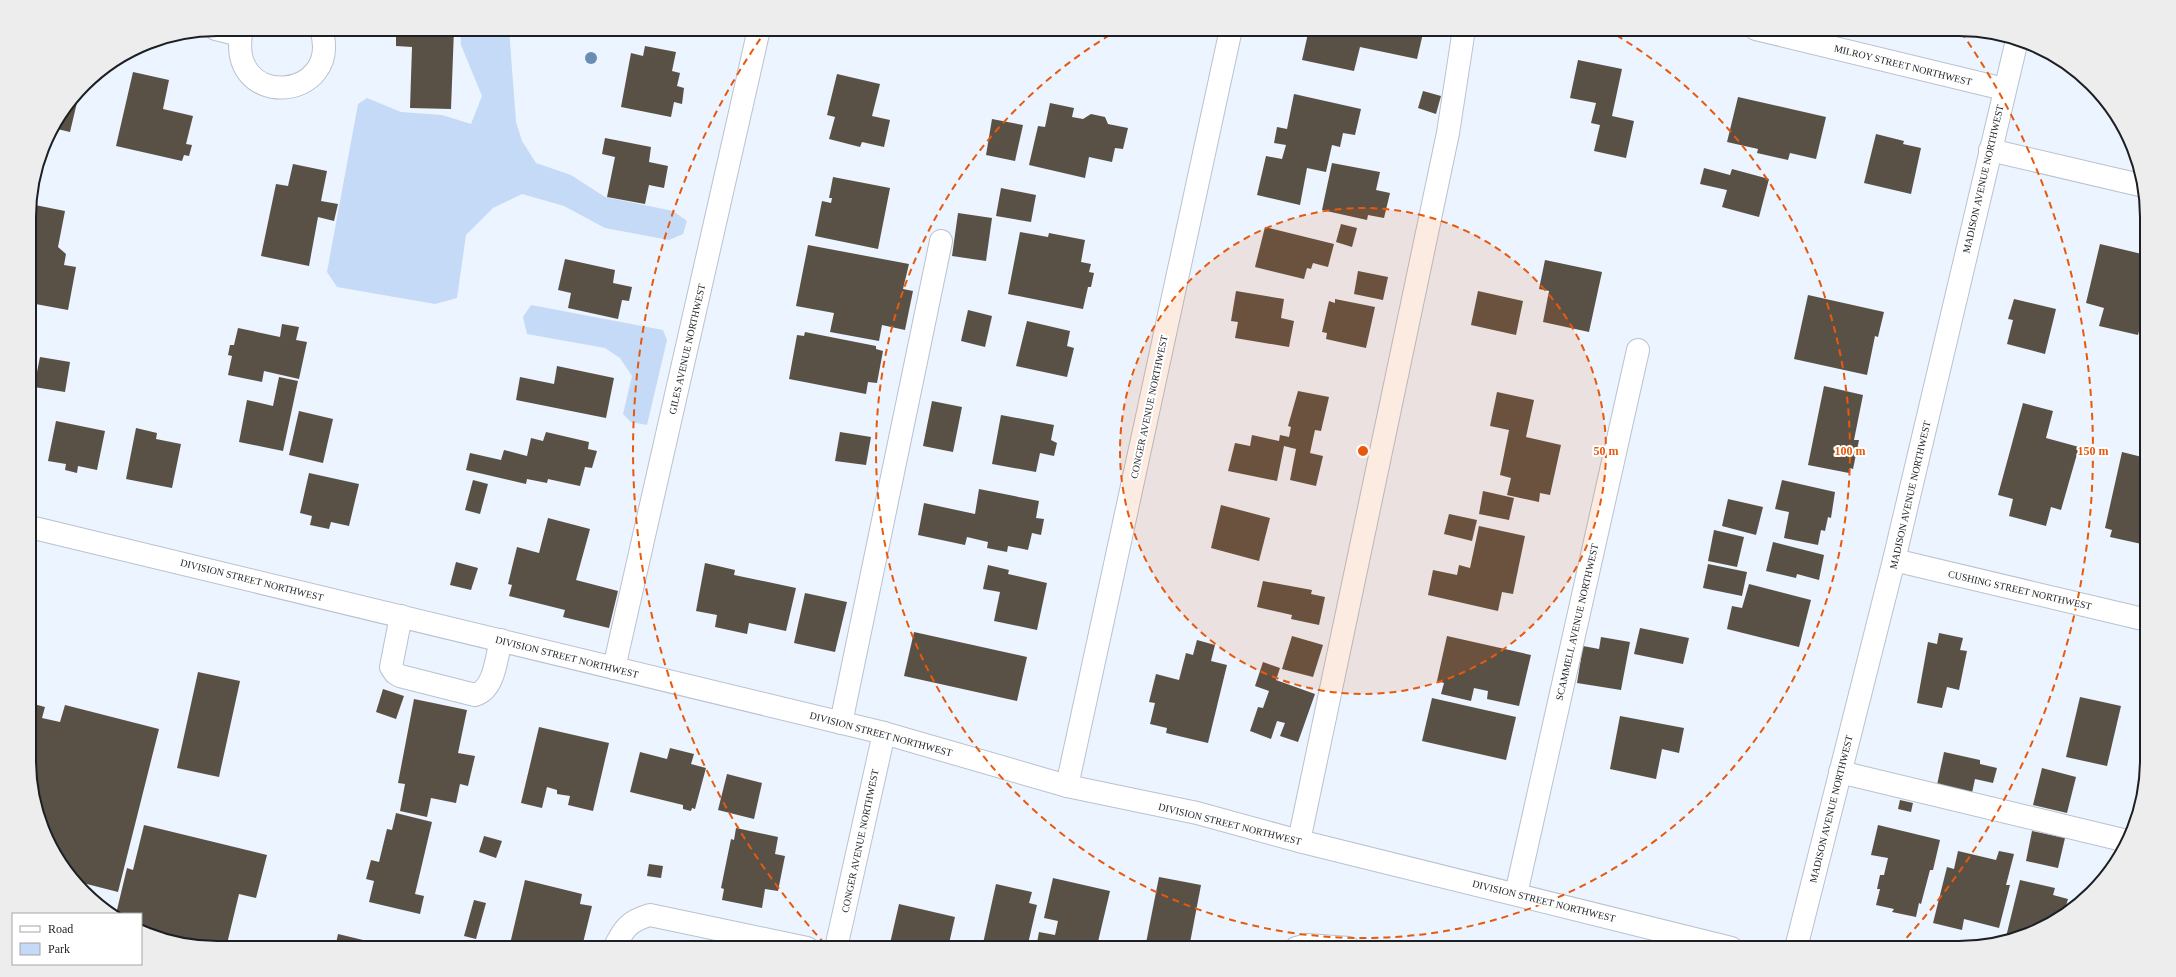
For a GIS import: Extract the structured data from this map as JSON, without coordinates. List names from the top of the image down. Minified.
{"streets":{"street":["MILROY STREET NORTHWEST","MADISON AVENUE NORTHWEST","GILES AVENUE NORTHWEST","CONGER AVENUE NORTHWEST","DIVISION STREET NORTHWEST","CUSHING STREET NORTHWEST","SCAMMELL AVENUE NORTHWEST"]},"crossings":[["MILROY STREET NORTHWEST","MADISON AVENUE NORTHWEST"],["MADISON AVENUE NORTHWEST","CUSHING STREET NORTHWEST"],["GILES AVENUE NORTHWEST","DIVISION STREET NORTHWEST"],["CONGER AVENUE NORTHWEST","DIVISION STREET NORTHWEST"],["DIVISION STREET NORTHWEST","SCAMMELL AVENUE NORTHWEST"]],"legend":["Road","Park"],"rings":["50 m","100 m","150 m"]}
